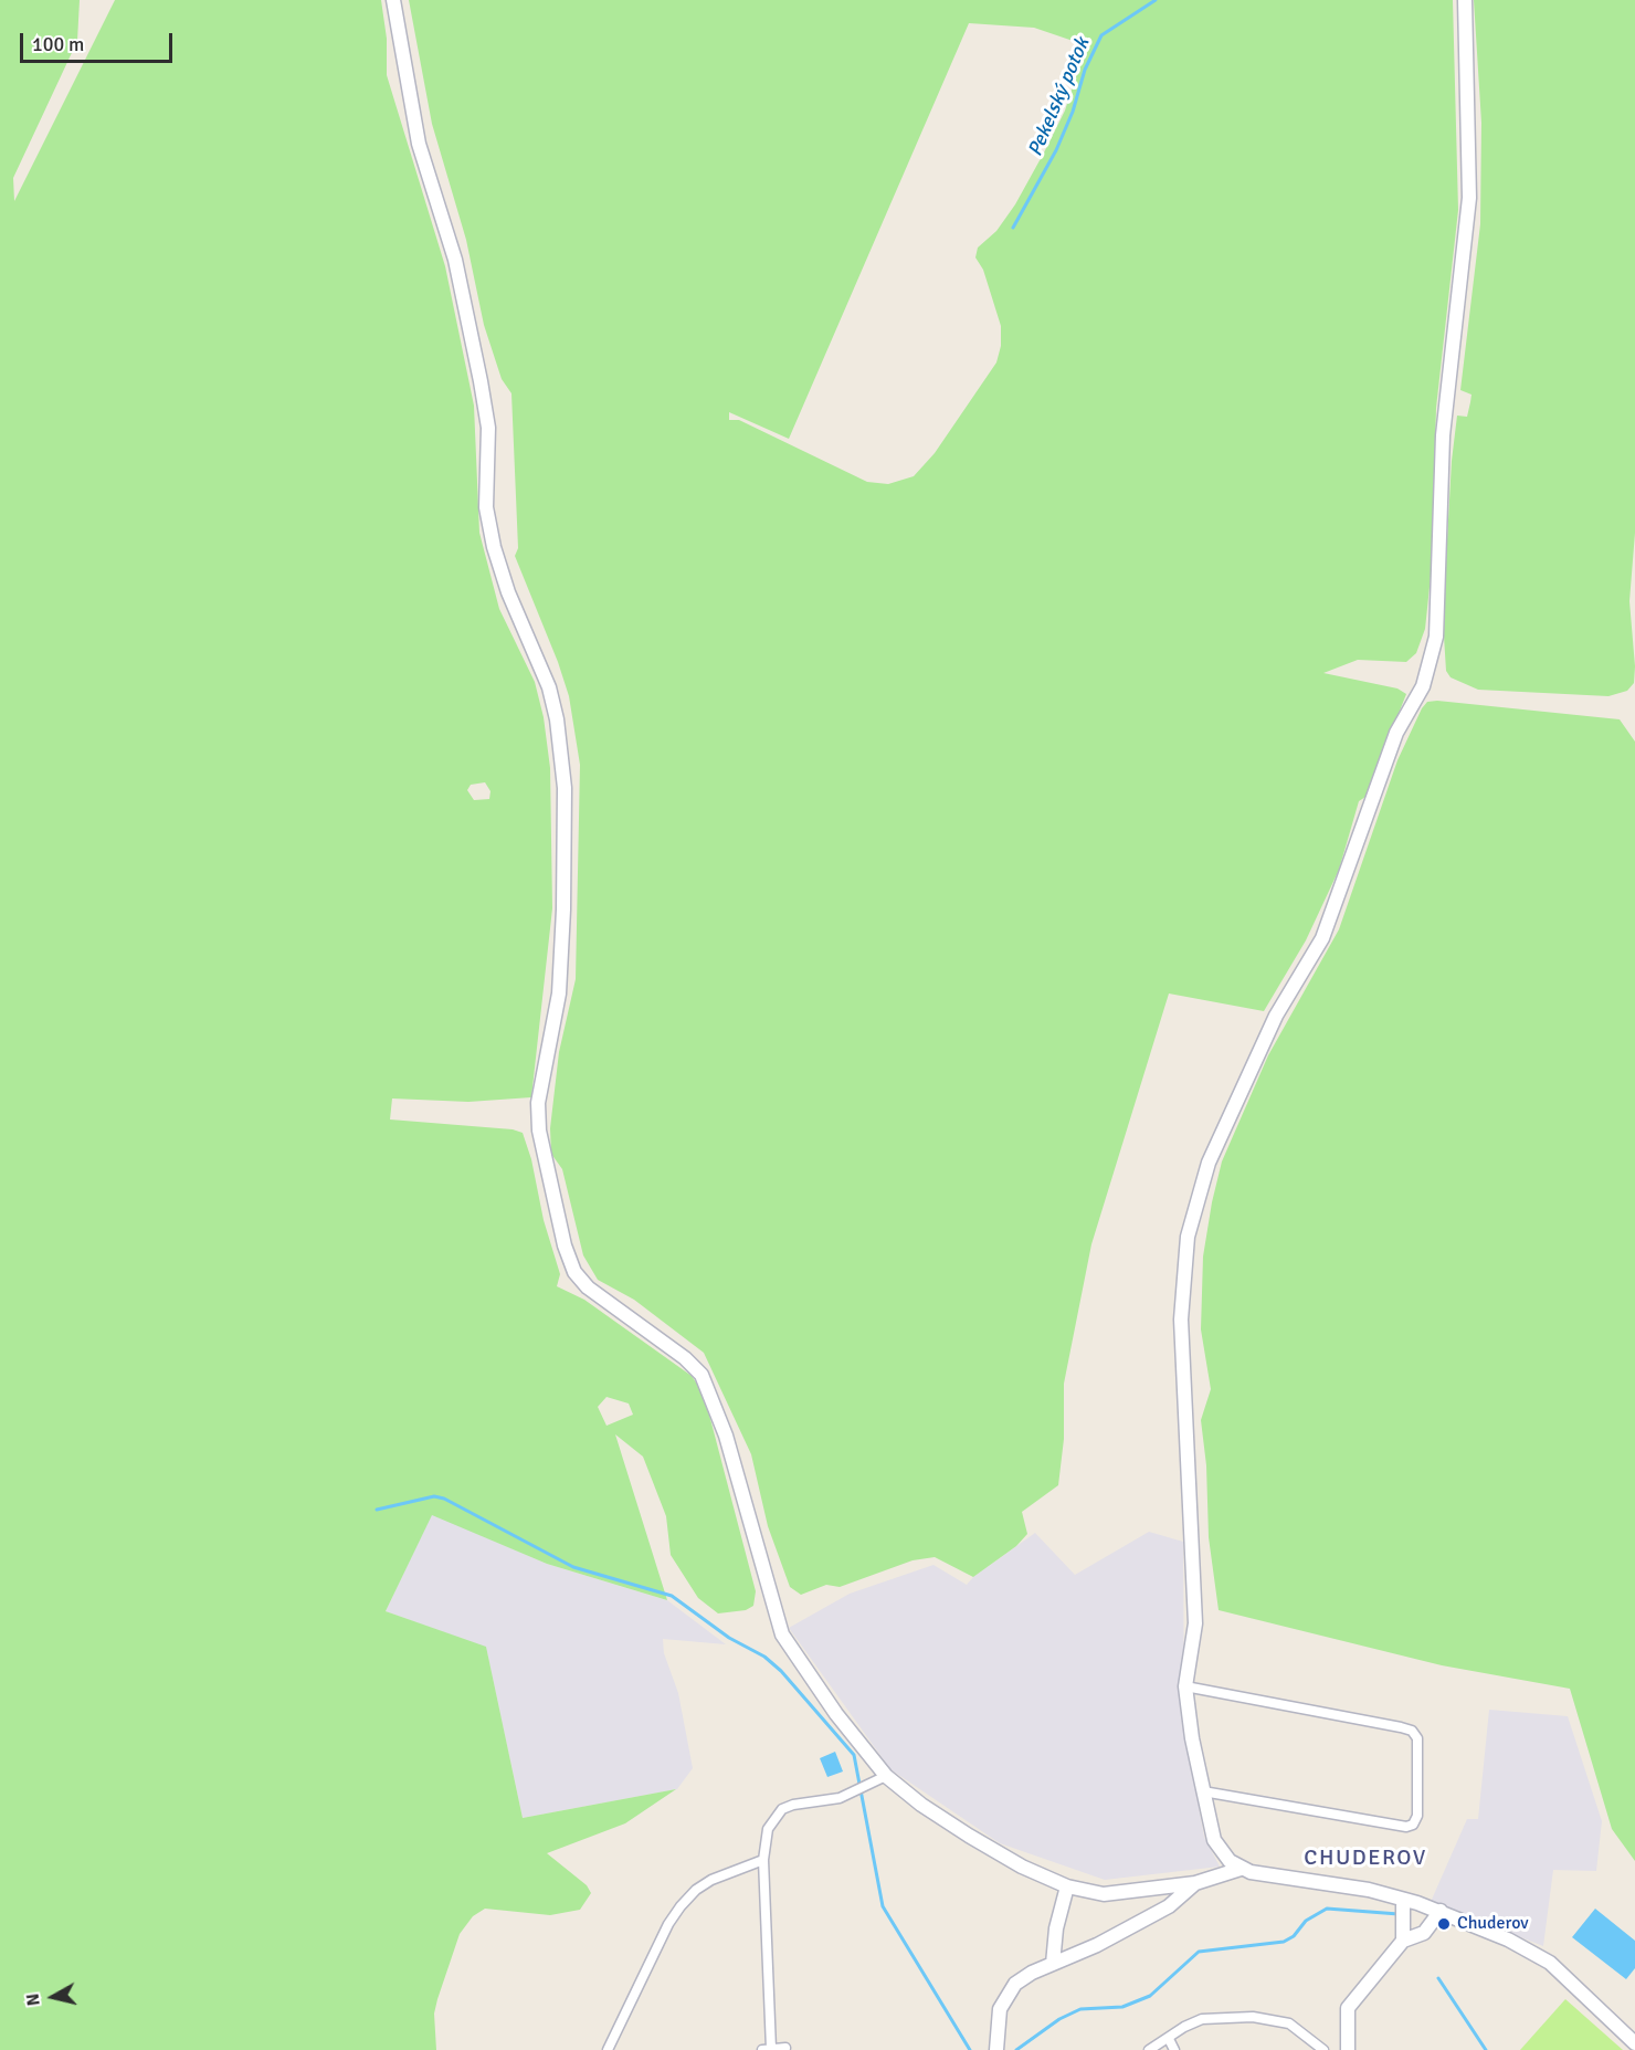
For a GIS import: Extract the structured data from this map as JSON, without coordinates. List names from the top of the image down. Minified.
{"districts":["CHUDEROV"],"water":["Pekelský potok"],"places":["Chuderov"],"scale_bar":"100 m","north":"left"}
